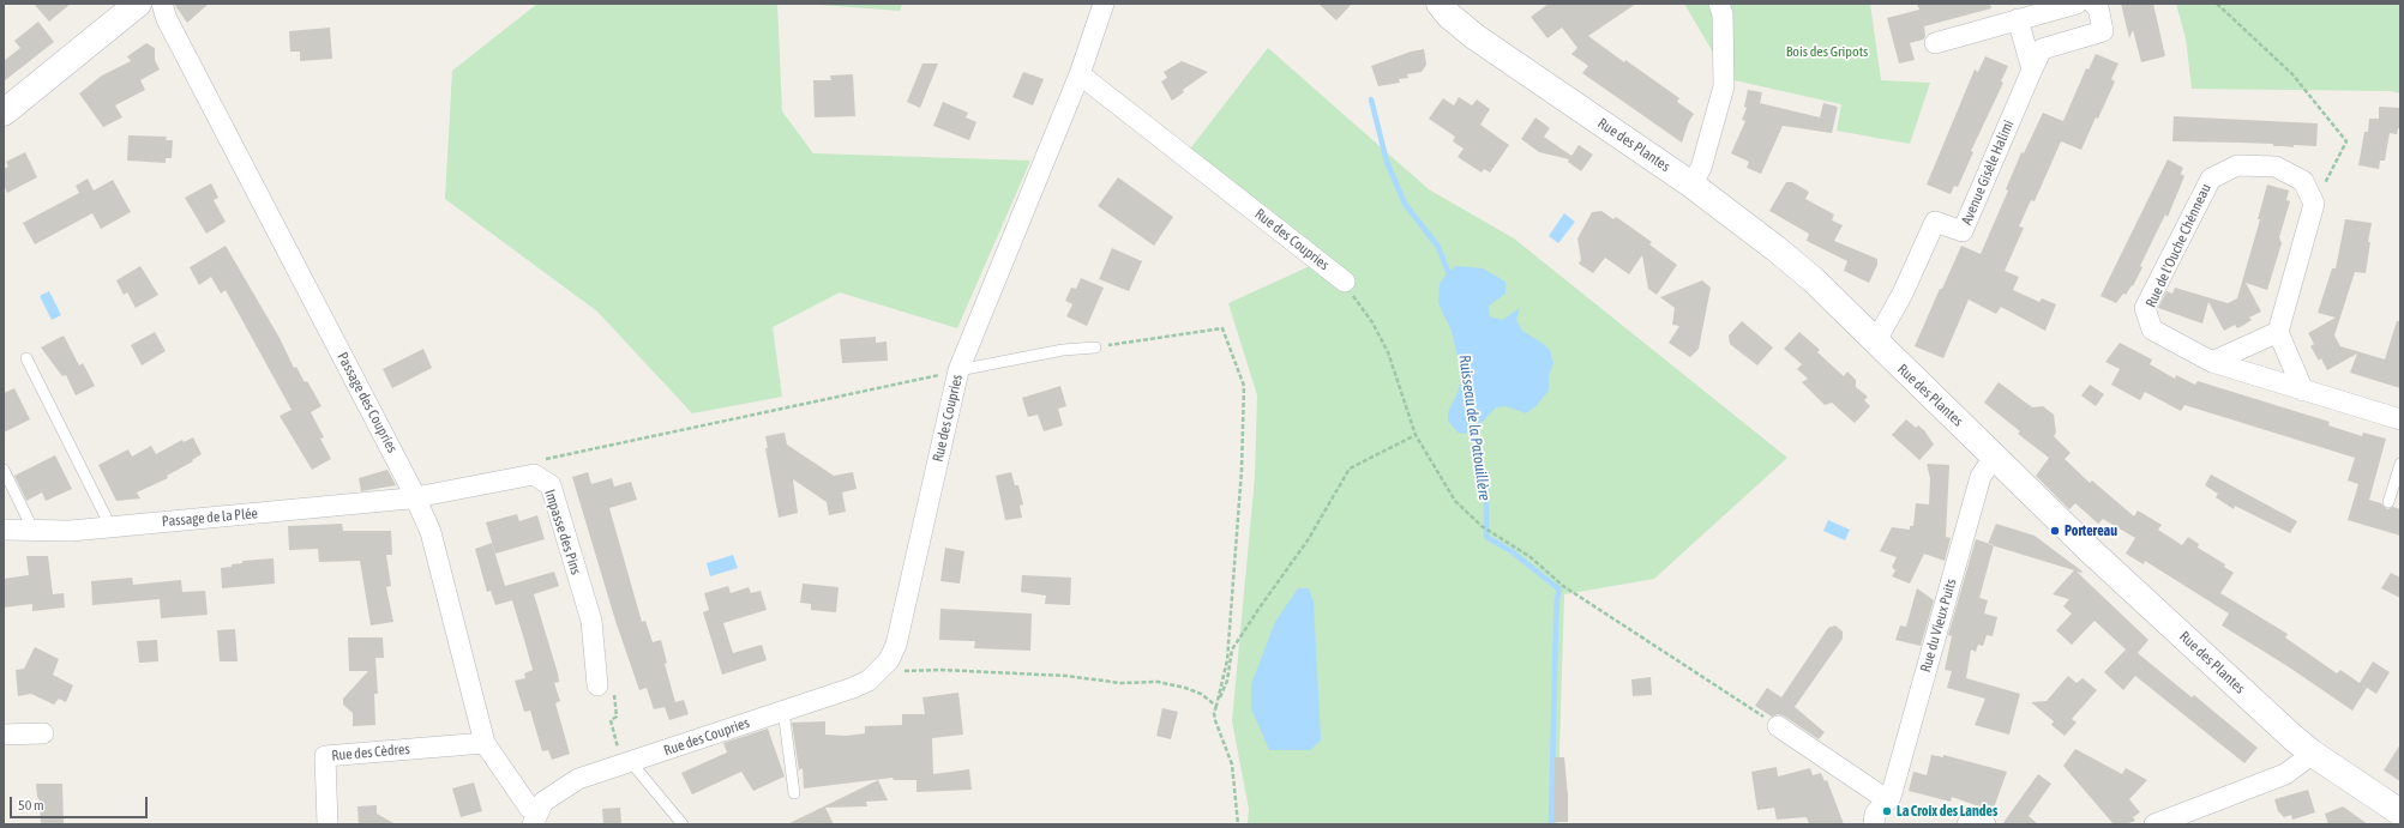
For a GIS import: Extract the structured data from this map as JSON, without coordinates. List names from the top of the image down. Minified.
{"streets":{"street":["Rue des Plantes","Avenue Gisèle Halimi","Rue des Coupries","Rue de l'Ouche Chénneau","Passage des Coupries","Passage de la Plée","Impasse des Pins","Rue du Vieux Puits","Rue des Cèdres"]},"crossings":[["Rue des Plantes","Avenue Gisèle Halimi"],["Rue des Plantes","Rue du Vieux Puits"],["Rue des Coupries","Passage des Coupries"],["Passage des Coupries","Passage de la Plée"],["Passage des Coupries","Impasse des Pins"],["Passage des Coupries","Rue des Cèdres"],["Passage de la Plée","Impasse des Pins"]],"water":["Ruisseau de la Patouillère"],"parks":["Bois des Gripots"],"places":["Portereau","La Croix des Landes"],"scale_bar":"50 m"}
